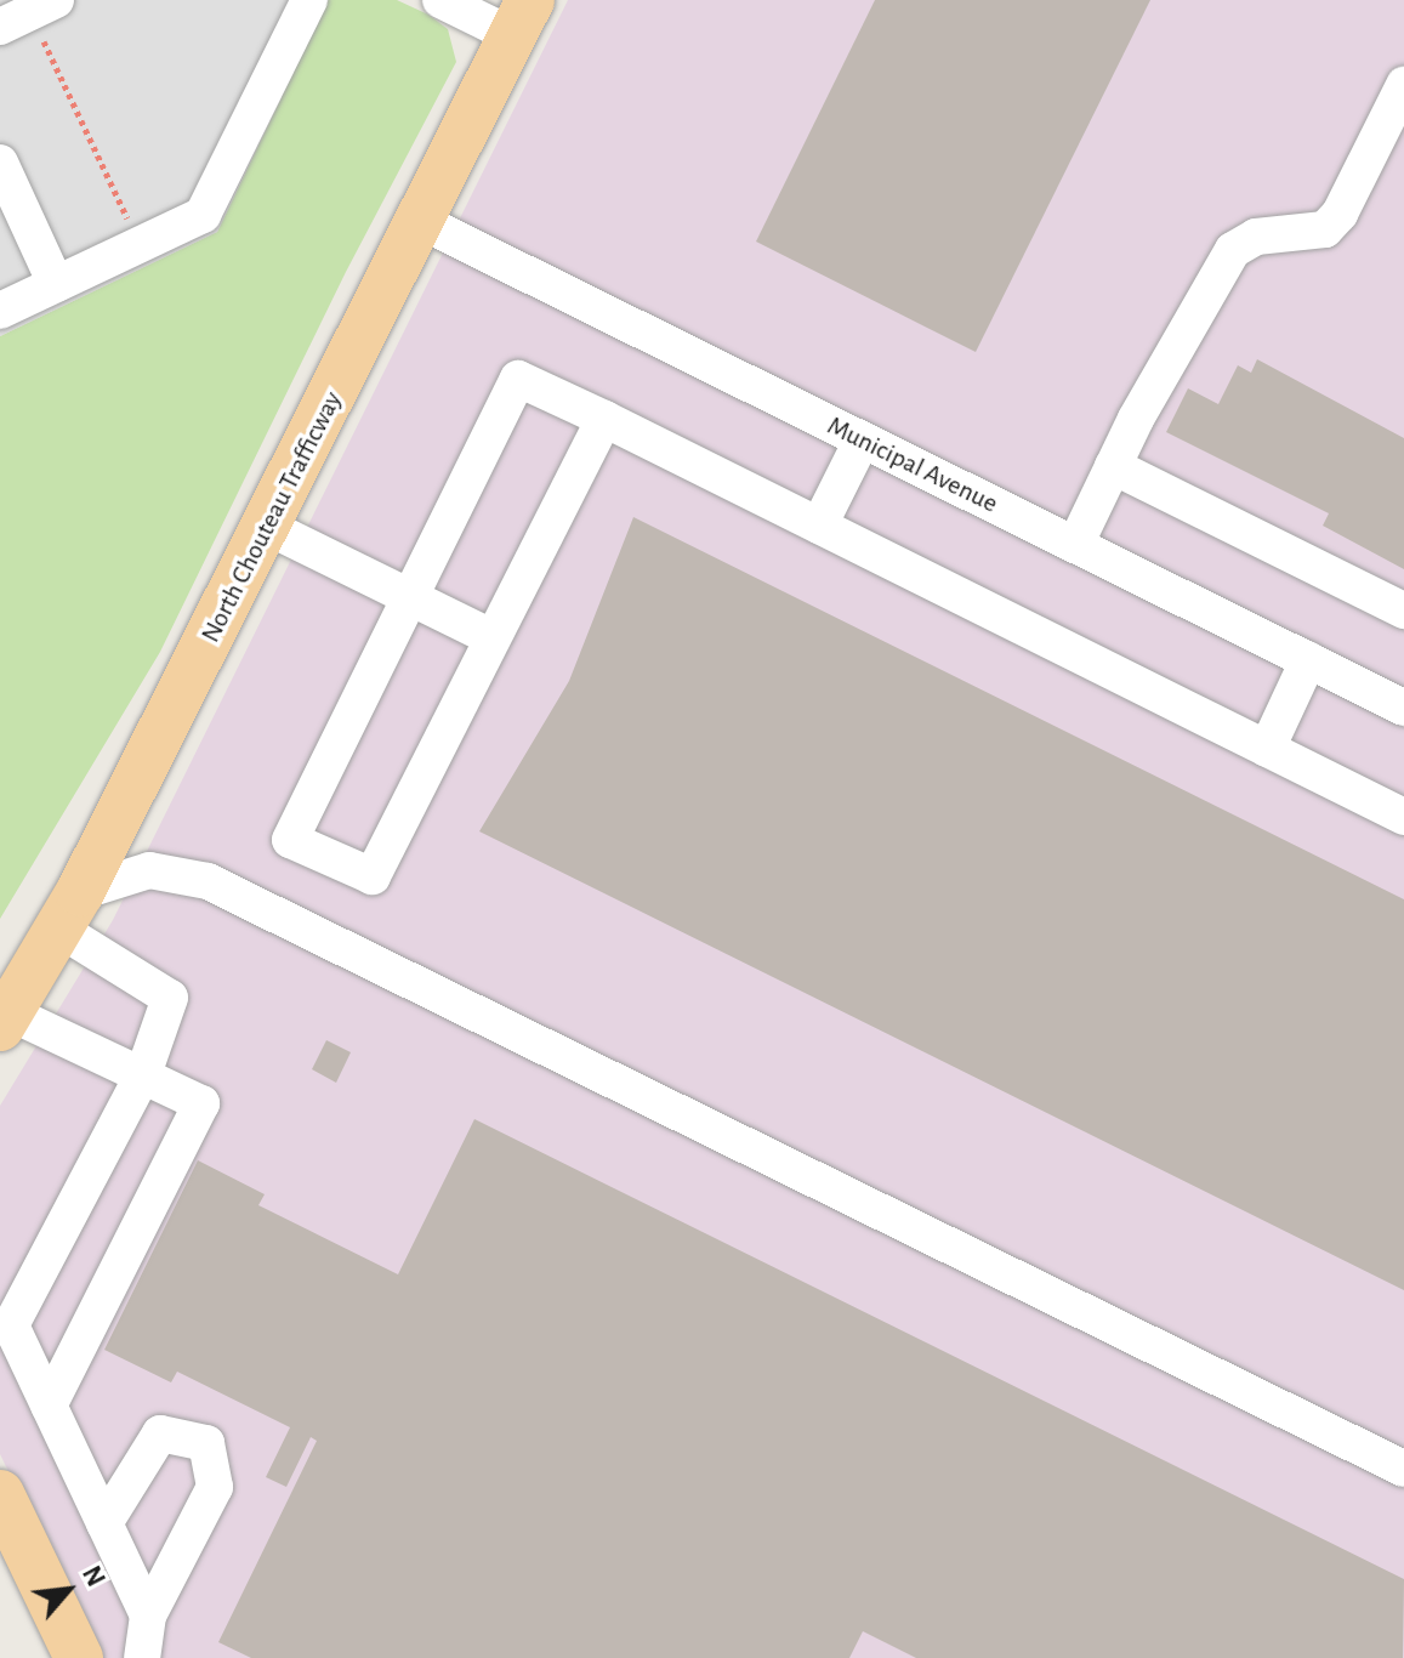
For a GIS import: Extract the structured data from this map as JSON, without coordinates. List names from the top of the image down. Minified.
{"streets":{"main road":["North Chouteau Trafficway"],"street":["Municipal Avenue"]},"crossings":[["Municipal Avenue","North Chouteau Trafficway"]],"north":"top right"}
